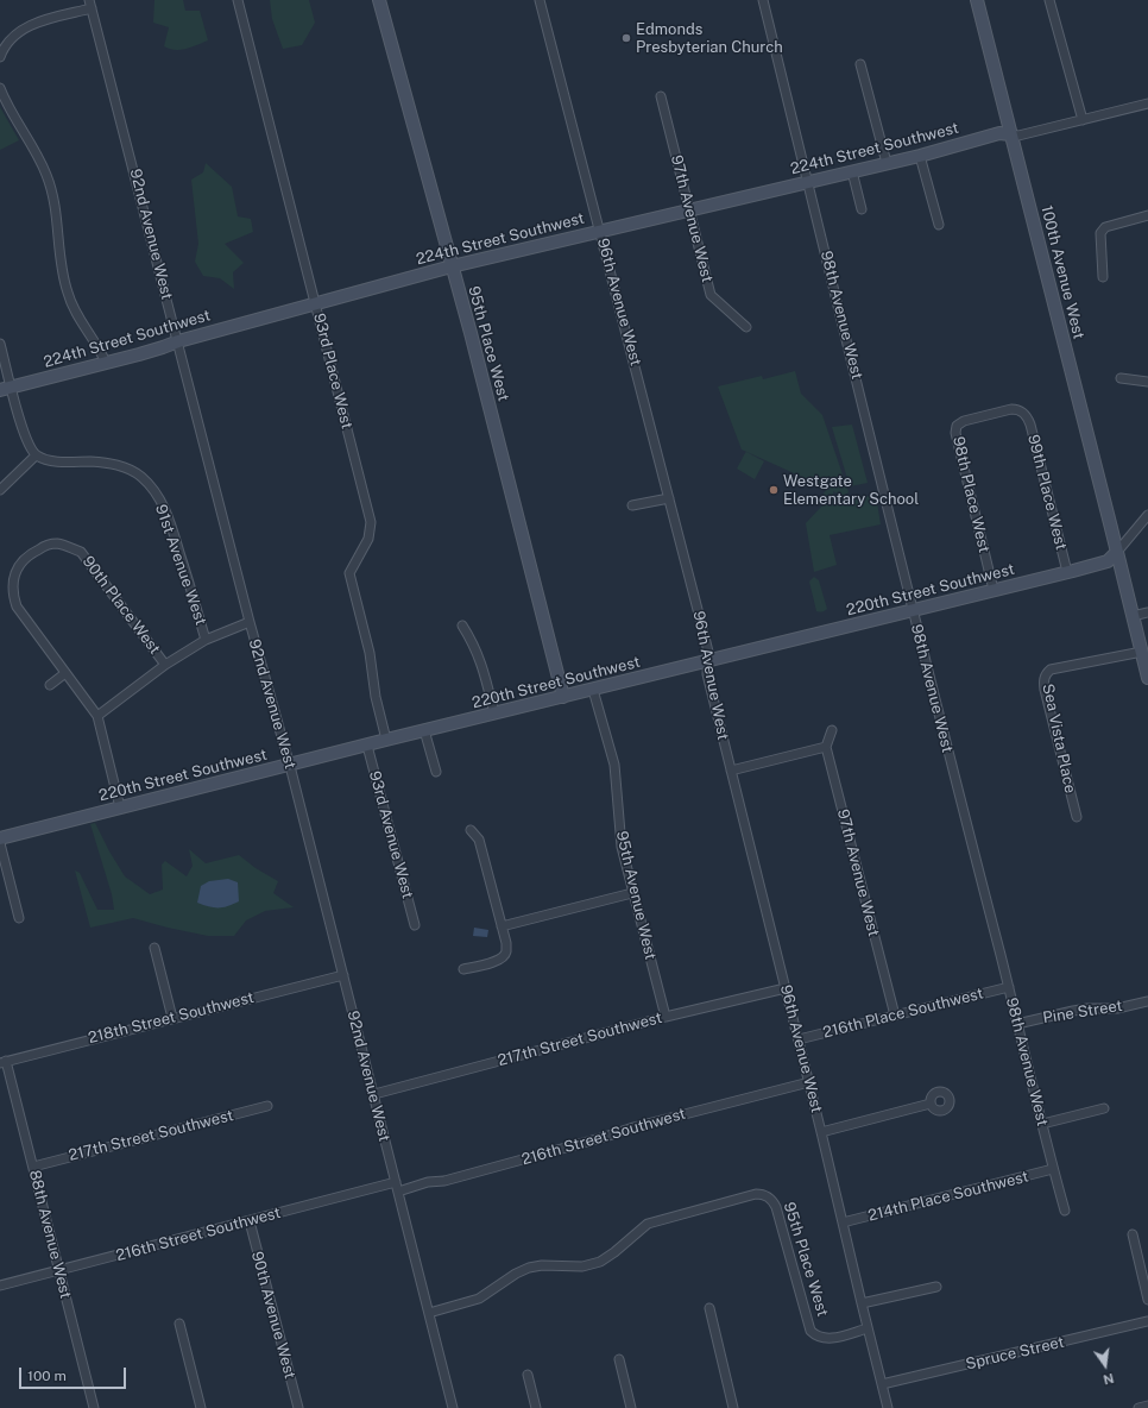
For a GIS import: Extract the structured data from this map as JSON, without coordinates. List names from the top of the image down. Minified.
{"streets":{"main road":["224th Street Southwest","100th Avenue West","95th Place West","220th Street Southwest"],"street":["97th Avenue West","92nd Avenue West","96th Avenue West","98th Avenue West","93rd Place West","99th Place West","98th Place West","91st Avenue West","90th Place West","Sea Vista Place","93rd Avenue West","95th Avenue West","Pine Street","216th Place Southwest","218th Street Southwest","217th Street Southwest","216th Street Southwest","214th Place Southwest","88th Avenue West","90th Avenue West","Spruce Street"]},"crossings":[["224th Street Southwest","97th Avenue West"],["224th Street Southwest","92nd Avenue West"],["224th Street Southwest","100th Avenue West"],["224th Street Southwest","96th Avenue West"],["224th Street Southwest","98th Avenue West"],["224th Street Southwest","95th Place West"],["224th Street Southwest","93rd Place West"],["97th Avenue West","216th Place Southwest"],["92nd Avenue West","95th Place West"],["92nd Avenue West","220th Street Southwest"],["92nd Avenue West","218th Street Southwest"],["92nd Avenue West","217th Street Southwest"],["92nd Avenue West","216th Street Southwest"],["100th Avenue West","220th Street Southwest"],["100th Avenue West","Sea Vista Place"],["96th Avenue West","95th Place West"],["96th Avenue West","220th Street Southwest"],["96th Avenue West","216th Place Southwest"],["96th Avenue West","217th Street Southwest"],["96th Avenue West","216th Street Southwest"],["96th Avenue West","214th Place Southwest"],["96th Avenue West","Spruce Street"],["98th Avenue West","220th Street Southwest"],["98th Avenue West","Pine Street"],["98th Avenue West","216th Place Southwest"],["98th Avenue West","214th Place Southwest"],["95th Place West","220th Street Southwest"],["93rd Place West","220th Street Southwest"],["99th Place West","98th Place West"],["99th Place West","220th Street Southwest"],["98th Place West","220th Street Southwest"],["220th Street Southwest","93rd Avenue West"],["220th Street Southwest","95th Avenue West"],["95th Avenue West","217th Street Southwest"],["218th Street Southwest","88th Avenue West"],["217th Street Southwest","88th Avenue West"],["216th Street Southwest","88th Avenue West"],["216th Street Southwest","90th Avenue West"]],"places":["Edmonds Presbyterian Church","Westgate Elementary School"],"scale_bar":"100 m","north":"bottom"}
